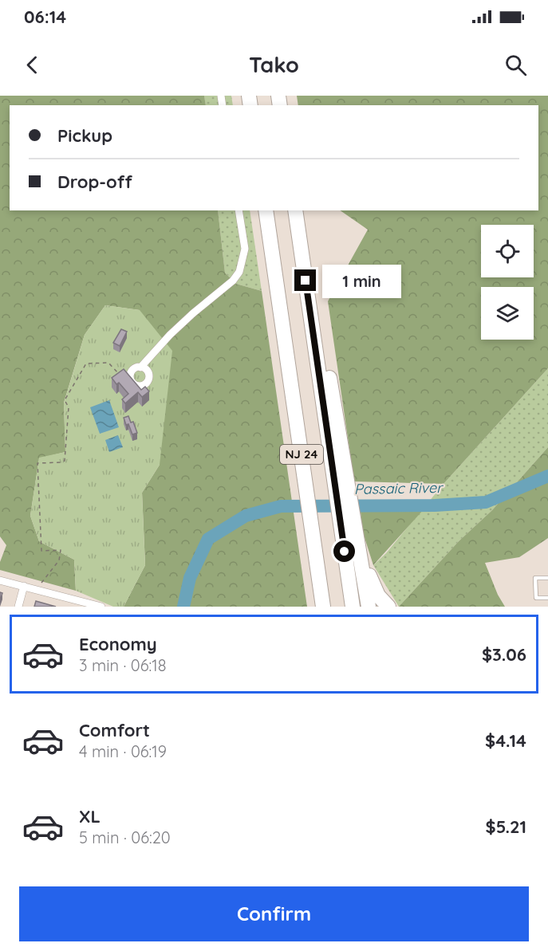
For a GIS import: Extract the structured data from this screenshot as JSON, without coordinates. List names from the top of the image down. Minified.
{"streets":{"highway":["NJ 24"]},"water":["Passaic River"],"page":{"status":"06:14","header":"Tako","banner":["Pickup","Drop-off"],"bubble":"1 min","list":[{"name":"Economy","note":"3 min · 06:18","value":"$3.06"},{"name":"Comfort","note":"4 min · 06:19","value":"$4.14"},{"name":"XL","note":"5 min · 06:20","value":"$5.21"}],"buttons":"Confirm"}}
